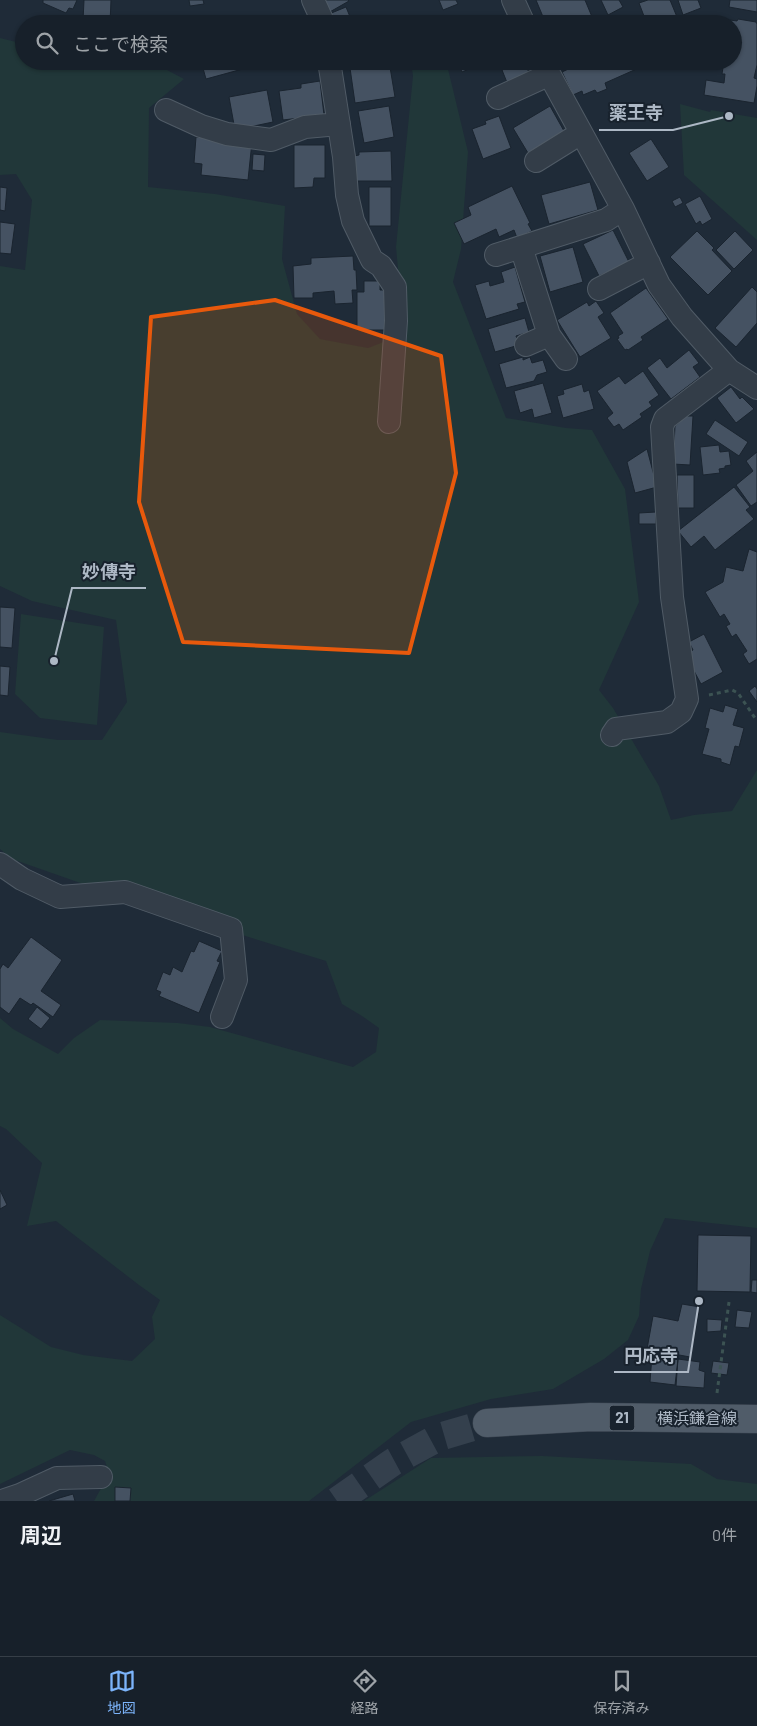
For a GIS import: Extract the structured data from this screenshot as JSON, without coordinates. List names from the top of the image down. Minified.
{"streets":{"main road":["21","横浜鎌倉線"]},"places":["薬王寺","妙傳寺","円応寺"],"page":{"search":"ここで検索","heading":["周辺","0件"],"nav":["地図","経路","保存済み"]}}
